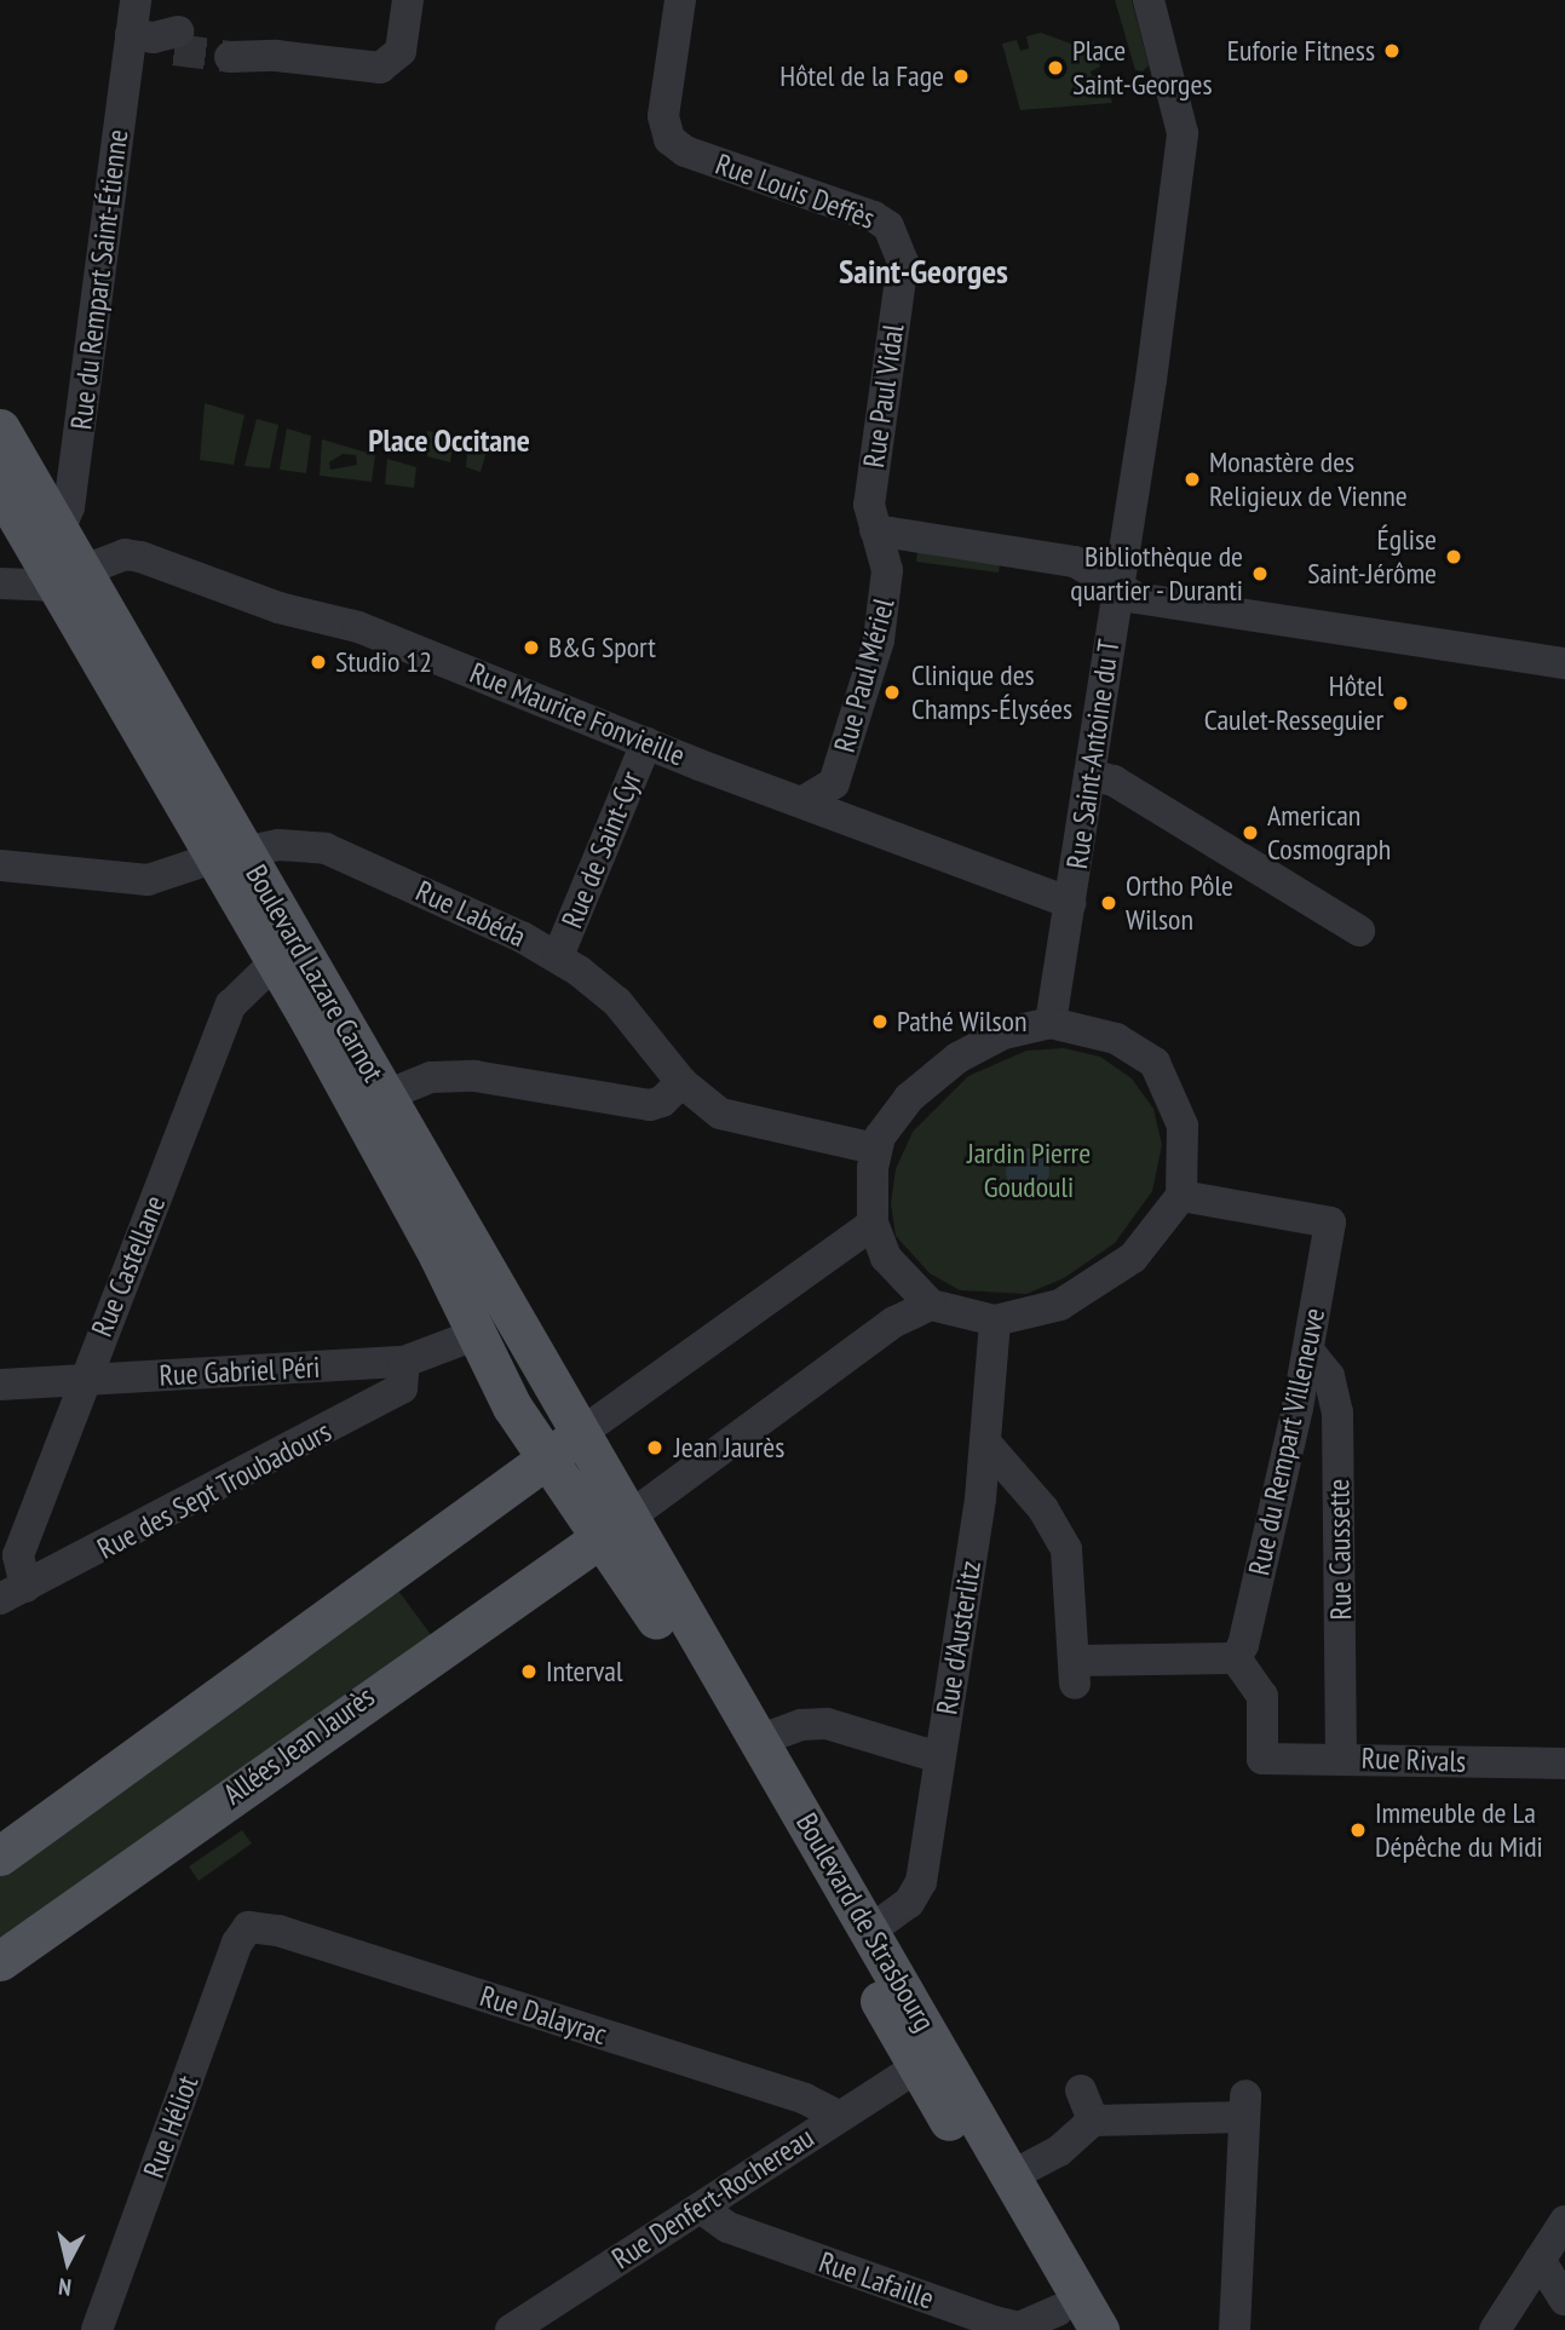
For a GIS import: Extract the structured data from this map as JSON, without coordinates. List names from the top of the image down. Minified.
{"streets":{"main road":["Boulevard Lazare Carnot","Allées Jean Jaurès","Boulevard de Strasbourg"],"street":["Rue Louis Deffès","Rue du Rempart Saint-Étienne","Rue Paul Vidal","Rue Paul Mériel","Rue Maurice Fonvieille","Rue Saint-Antoine du T","Rue de Saint-Cyr","Rue Labéda","Rue Castellane","Rue Gabriel Péri","Rue du Rempart Villeneuve","Rue des Sept Troubadours","Rue Caussette","Rue d'Austerlitz","Rue Rivals","Rue Dalayrac","Rue Héliot","Rue Denfert-Rochereau","Rue Lafaille"]},"crossings":[["Rue Louis Deffès","Rue Paul Vidal"],["Rue du Rempart Saint-Étienne","Boulevard Lazare Carnot"],["Rue Paul Vidal","Rue Paul Mériel"],["Rue Paul Mériel","Rue Maurice Fonvieille"],["Rue Maurice Fonvieille","Rue Saint-Antoine du T"],["Rue Maurice Fonvieille","Rue de Saint-Cyr"],["Rue Maurice Fonvieille","Boulevard Lazare Carnot"],["Rue de Saint-Cyr","Rue Labéda"],["Rue Labéda","Boulevard Lazare Carnot"],["Boulevard Lazare Carnot","Rue Castellane"],["Boulevard Lazare Carnot","Rue Gabriel Péri"],["Boulevard Lazare Carnot","Allées Jean Jaurès"],["Boulevard Lazare Carnot","Boulevard de Strasbourg"],["Rue Castellane","Rue Gabriel Péri"],["Rue Castellane","Rue des Sept Troubadours"],["Rue Gabriel Péri","Rue des Sept Troubadours"],["Rue du Rempart Villeneuve","Rue Caussette"],["Rue du Rempart Villeneuve","Rue Rivals"],["Rue Caussette","Rue Rivals"],["Rue d'Austerlitz","Boulevard de Strasbourg"],["Allées Jean Jaurès","Boulevard de Strasbourg"],["Boulevard de Strasbourg","Rue Denfert-Rochereau"],["Boulevard de Strasbourg","Rue Lafaille"],["Rue Dalayrac","Rue Héliot"],["Rue Dalayrac","Rue Denfert-Rochereau"],["Rue Denfert-Rochereau","Rue Lafaille"]],"districts":["Saint-Georges","Place Occitane"],"parks":["Jardin Pierre Goudouli"],"places":["Euforie Fitness","Place Saint-Georges","Hôtel de la Fage","Monastère des Religieux de Vienne","Église Saint-Jérôme","Bibliothèque de quartier - Duranti","B&G Sport","Studio 12","Clinique des Champs-Élysées","Hôtel Caulet-Resseguier","American Cosmograph","Ortho Pôle Wilson","Pathé Wilson","Jean Jaurès","Interval","Immeuble de La Dépêche du Midi"],"north":"bottom"}
